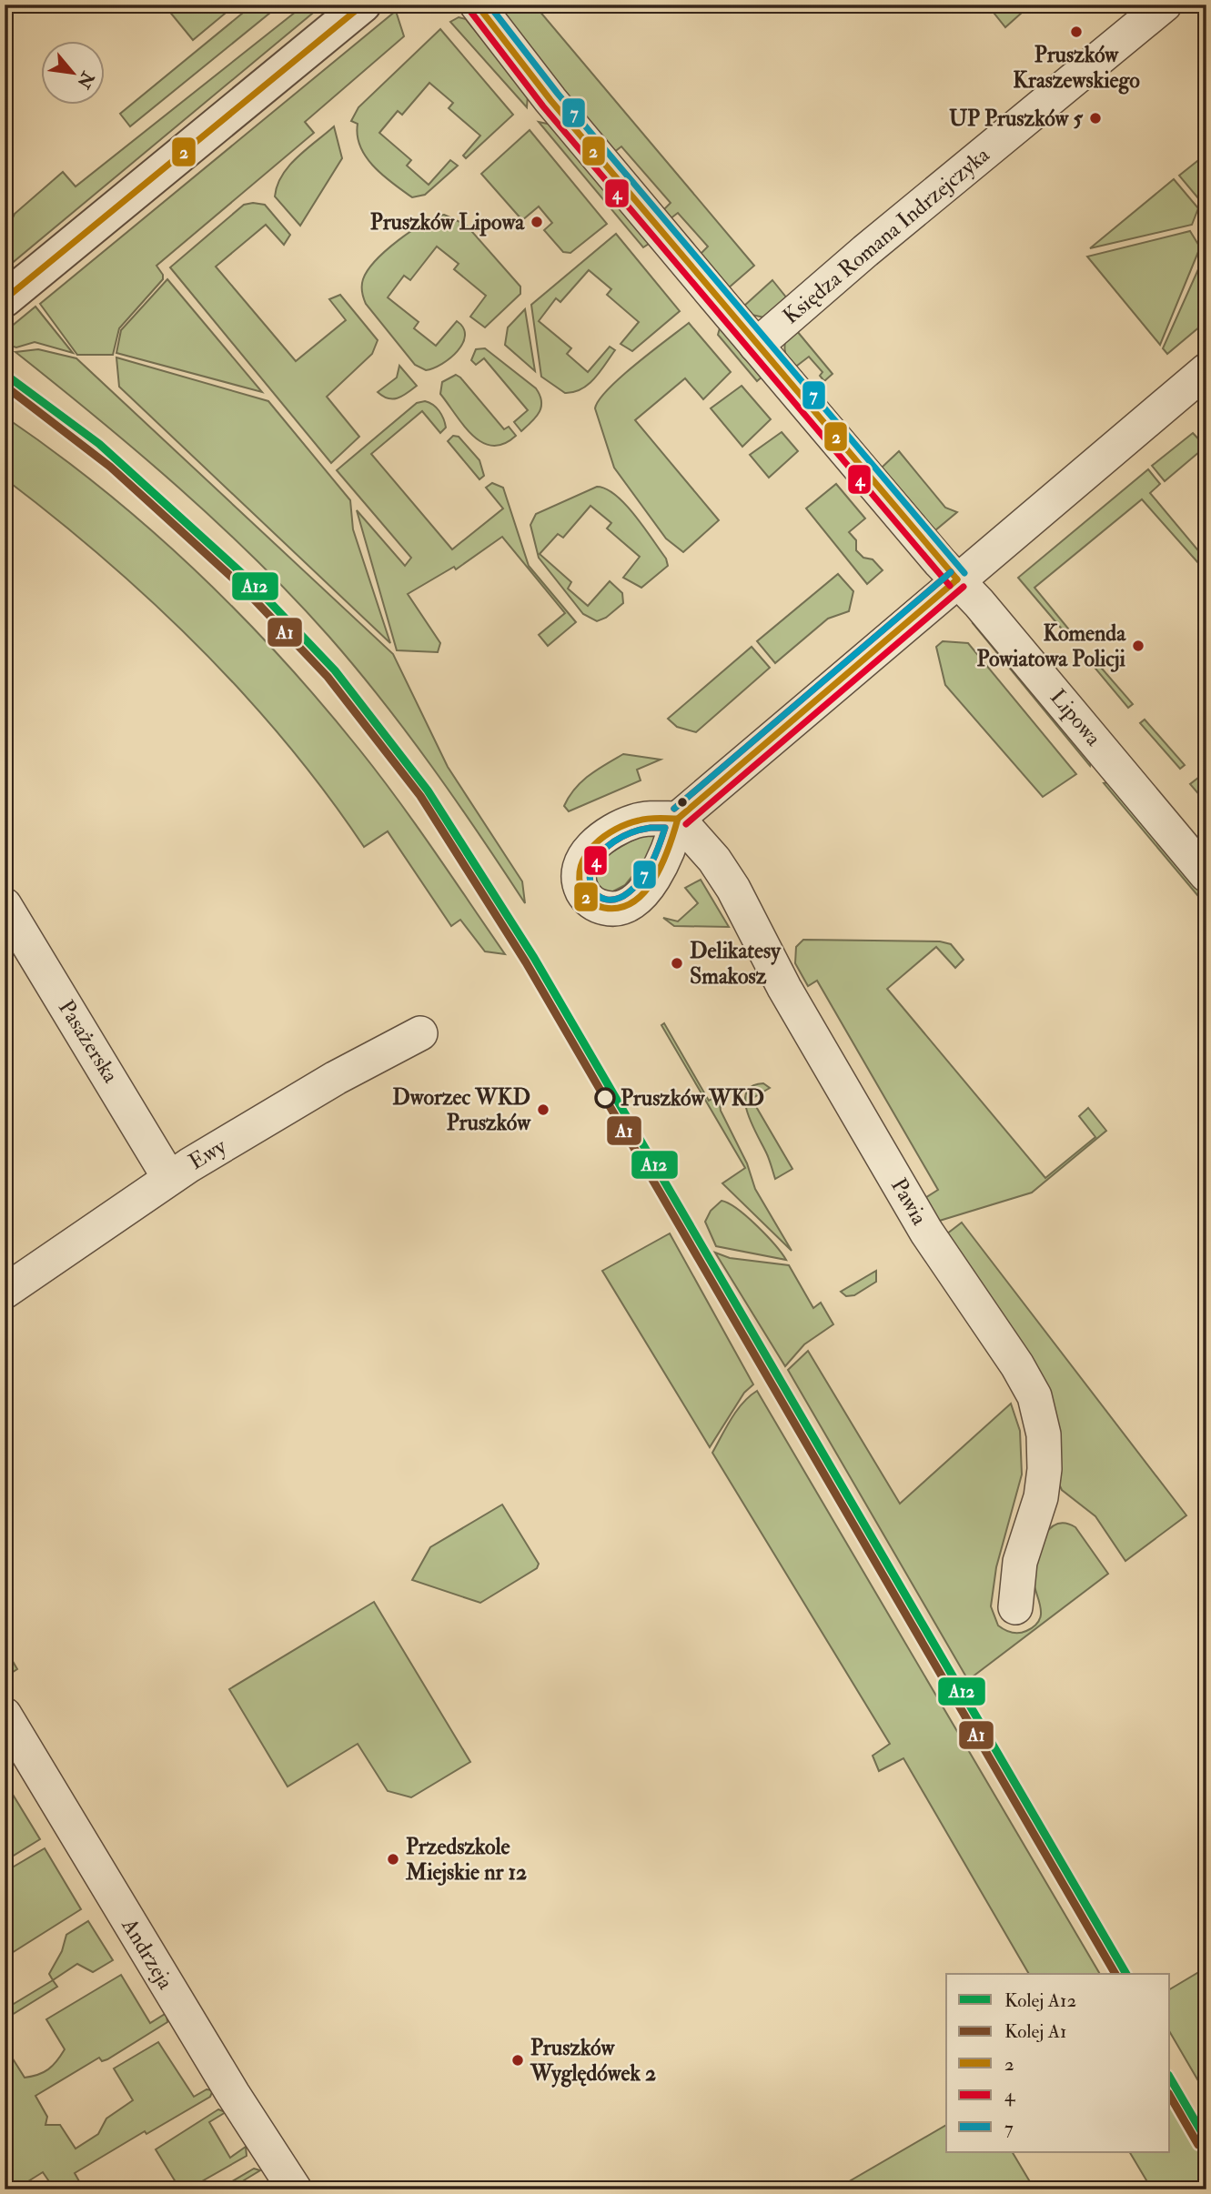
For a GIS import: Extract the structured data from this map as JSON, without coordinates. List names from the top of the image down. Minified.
{"streets":{"street":["Księdza Romana Indrzejczyka","Lipowa","Pasażerska","Ewy","Pawia","Andrzeja"]},"crossings":[["Księdza Romana Indrzejczyka","Lipowa"],["Lipowa","Pawia"],["Pasażerska","Ewy"]],"places":["Pruszków Kraszewskiego","UP Pruszków 5","Pruszków Lipowa","Komenda Powiatowa Policji","Delikatesy Smakosz","Pruszków WKD","Dworzec WKD Pruszków","Przedszkole Miejskie nr 12","Pruszków Wyględówek 2"],"lines":["transit line 2","transit line 7","transit line 4","rail line A12","rail line A1"],"legend":["Kolej A12","Kolej A1","2","4","7"],"north":"bottom right"}
